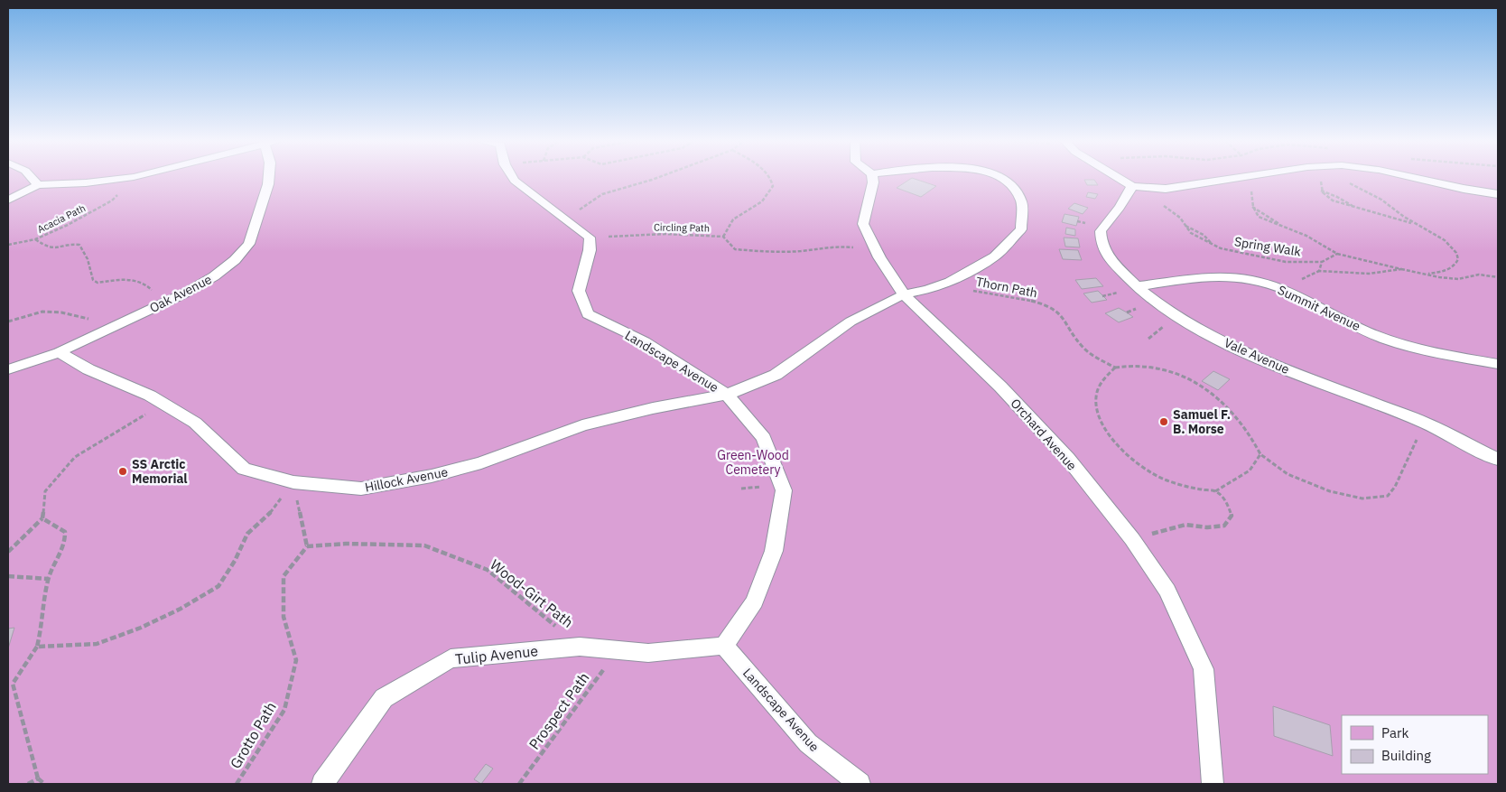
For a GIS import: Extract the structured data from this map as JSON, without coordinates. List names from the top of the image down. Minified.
{"streets":{"lane":["Oak Avenue","Summit Avenue","Vale Avenue","Landscape Avenue","Orchard Avenue","Hillock Avenue","Tulip Avenue"],"path":["Acacia Path","Circling Path","Spring Walk","Thorn Path","Wood-Girt Path","Prospect Path","Grotto Path"]},"crossings":[["Acacia Path","Oak Avenue"],["Circling Path","Landscape Avenue"],["Spring Walk","Vale Avenue"],["Oak Avenue","Hillock Avenue"],["Summit Avenue","Vale Avenue"],["Landscape Avenue","Hillock Avenue"],["Landscape Avenue","Tulip Avenue"],["Wood-Girt Path","Tulip Avenue"],["Wood-Girt Path","Grotto Path"],["Tulip Avenue","Prospect Path"]],"parks":["Green-Wood Cemetery"],"places":["Samuel F. B. Morse","SS Arctic Memorial"],"legend":["Park","Building"]}
